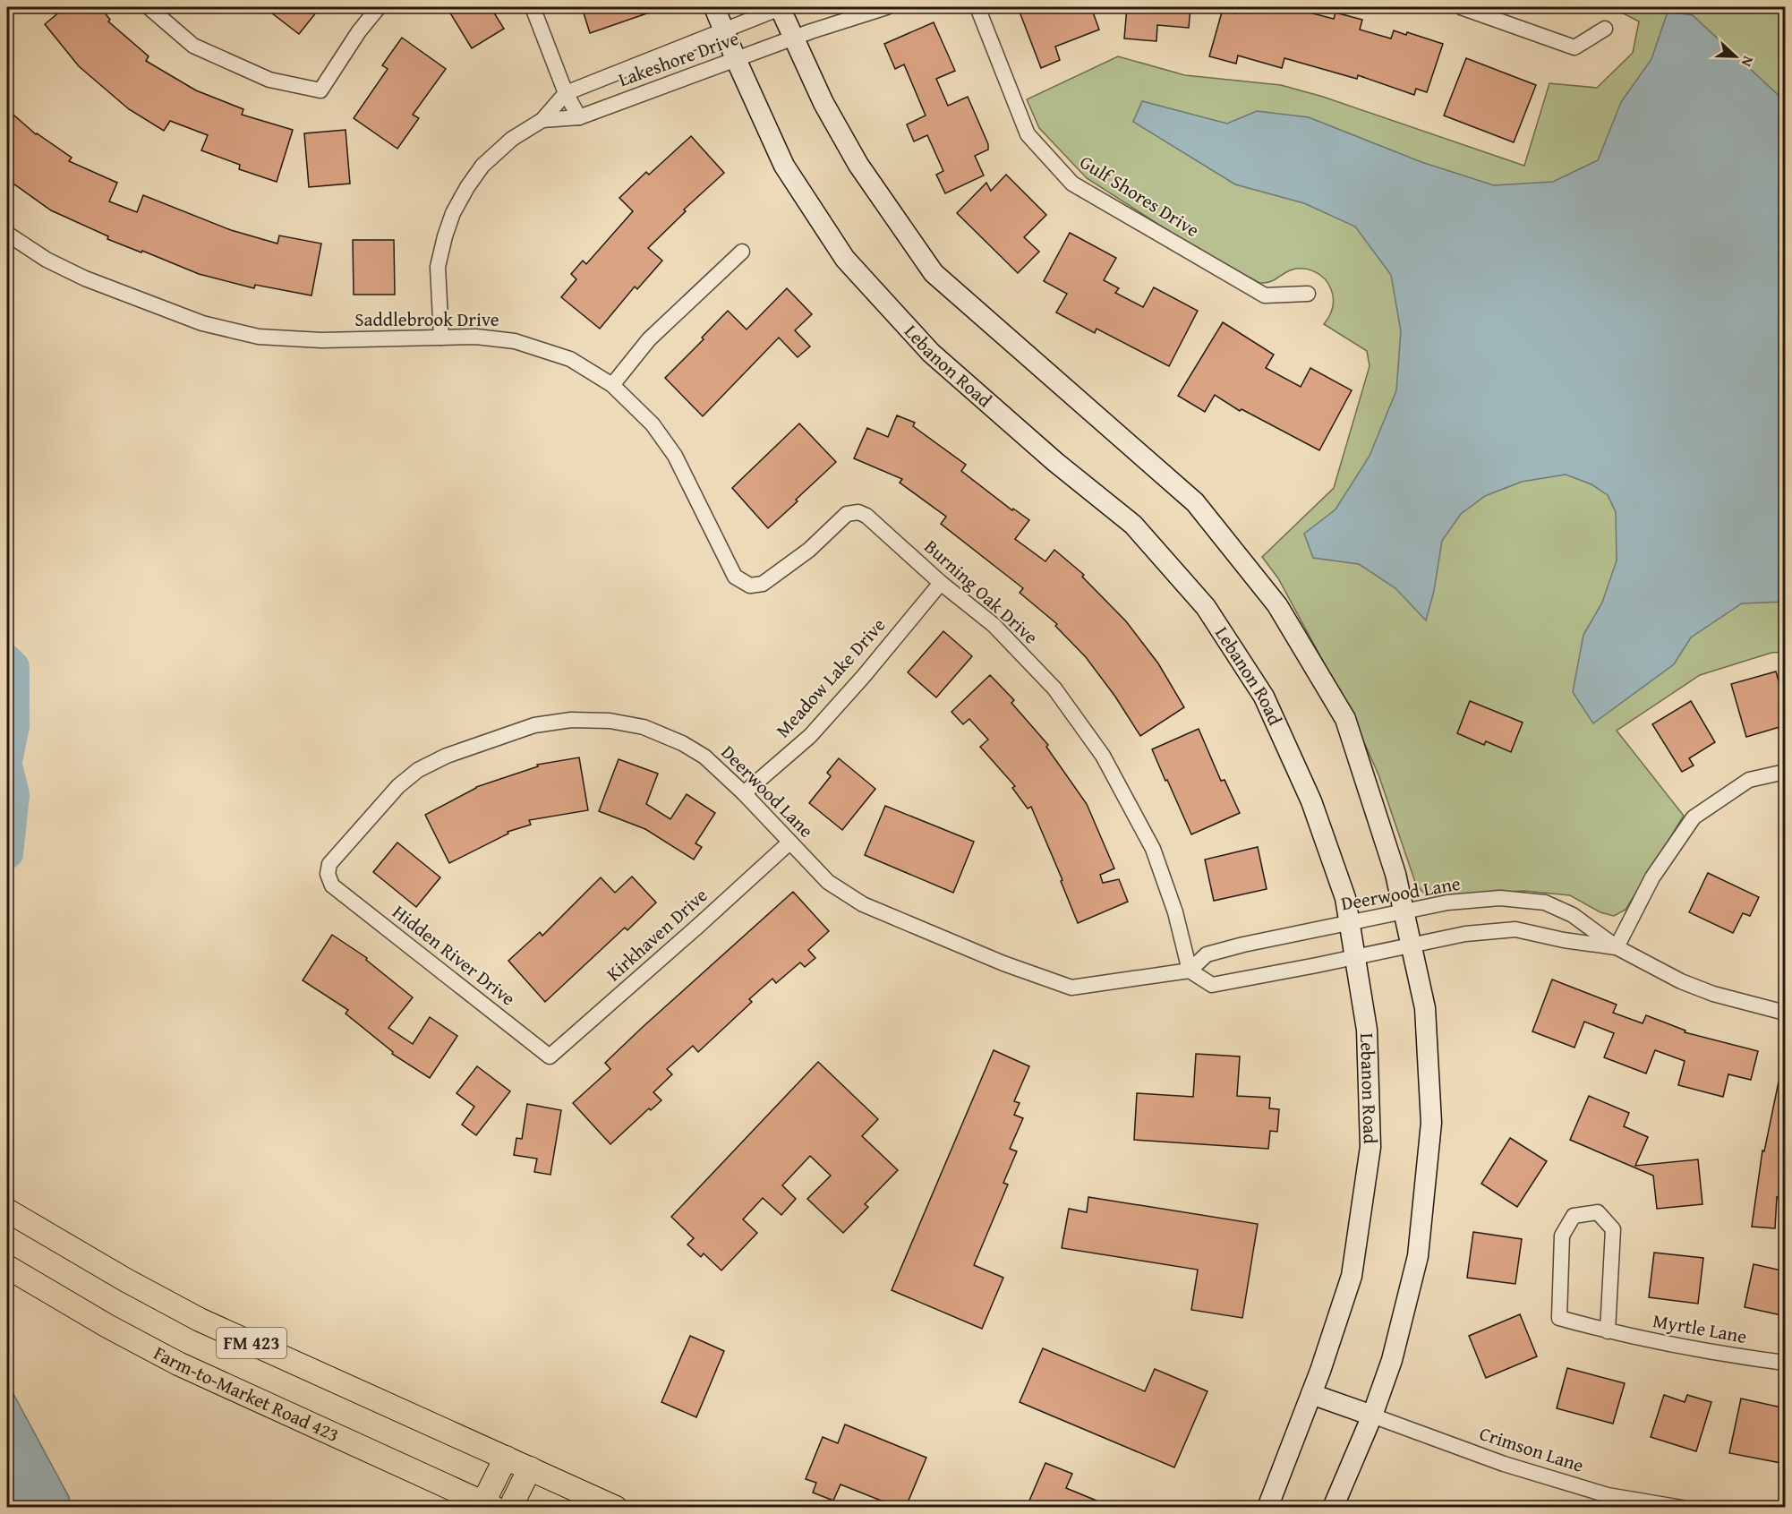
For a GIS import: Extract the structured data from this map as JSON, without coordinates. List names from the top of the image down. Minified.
{"streets":{"main road":["Lebanon Road","FM 423","Farm-to-Market Road 423"],"street":["Lakeshore Drive","Gulf Shores Drive","Saddlebrook Drive","Burning Oak Drive","Meadow Lake Drive","Deerwood Lane","Kirkhaven Drive","Hidden River Drive","Myrtle Lane","Crimson Lane"]},"crossings":[["Lakeshore Drive","Saddlebrook Drive"],["Lakeshore Drive","Lebanon Road"],["Saddlebrook Drive","Burning Oak Drive"],["Lebanon Road","Deerwood Lane"],["Burning Oak Drive","Meadow Lake Drive"],["Burning Oak Drive","Deerwood Lane"],["Meadow Lake Drive","Deerwood Lane"],["Deerwood Lane","Kirkhaven Drive"],["Deerwood Lane","Hidden River Drive"],["Kirkhaven Drive","Hidden River Drive"]],"north":"right"}
